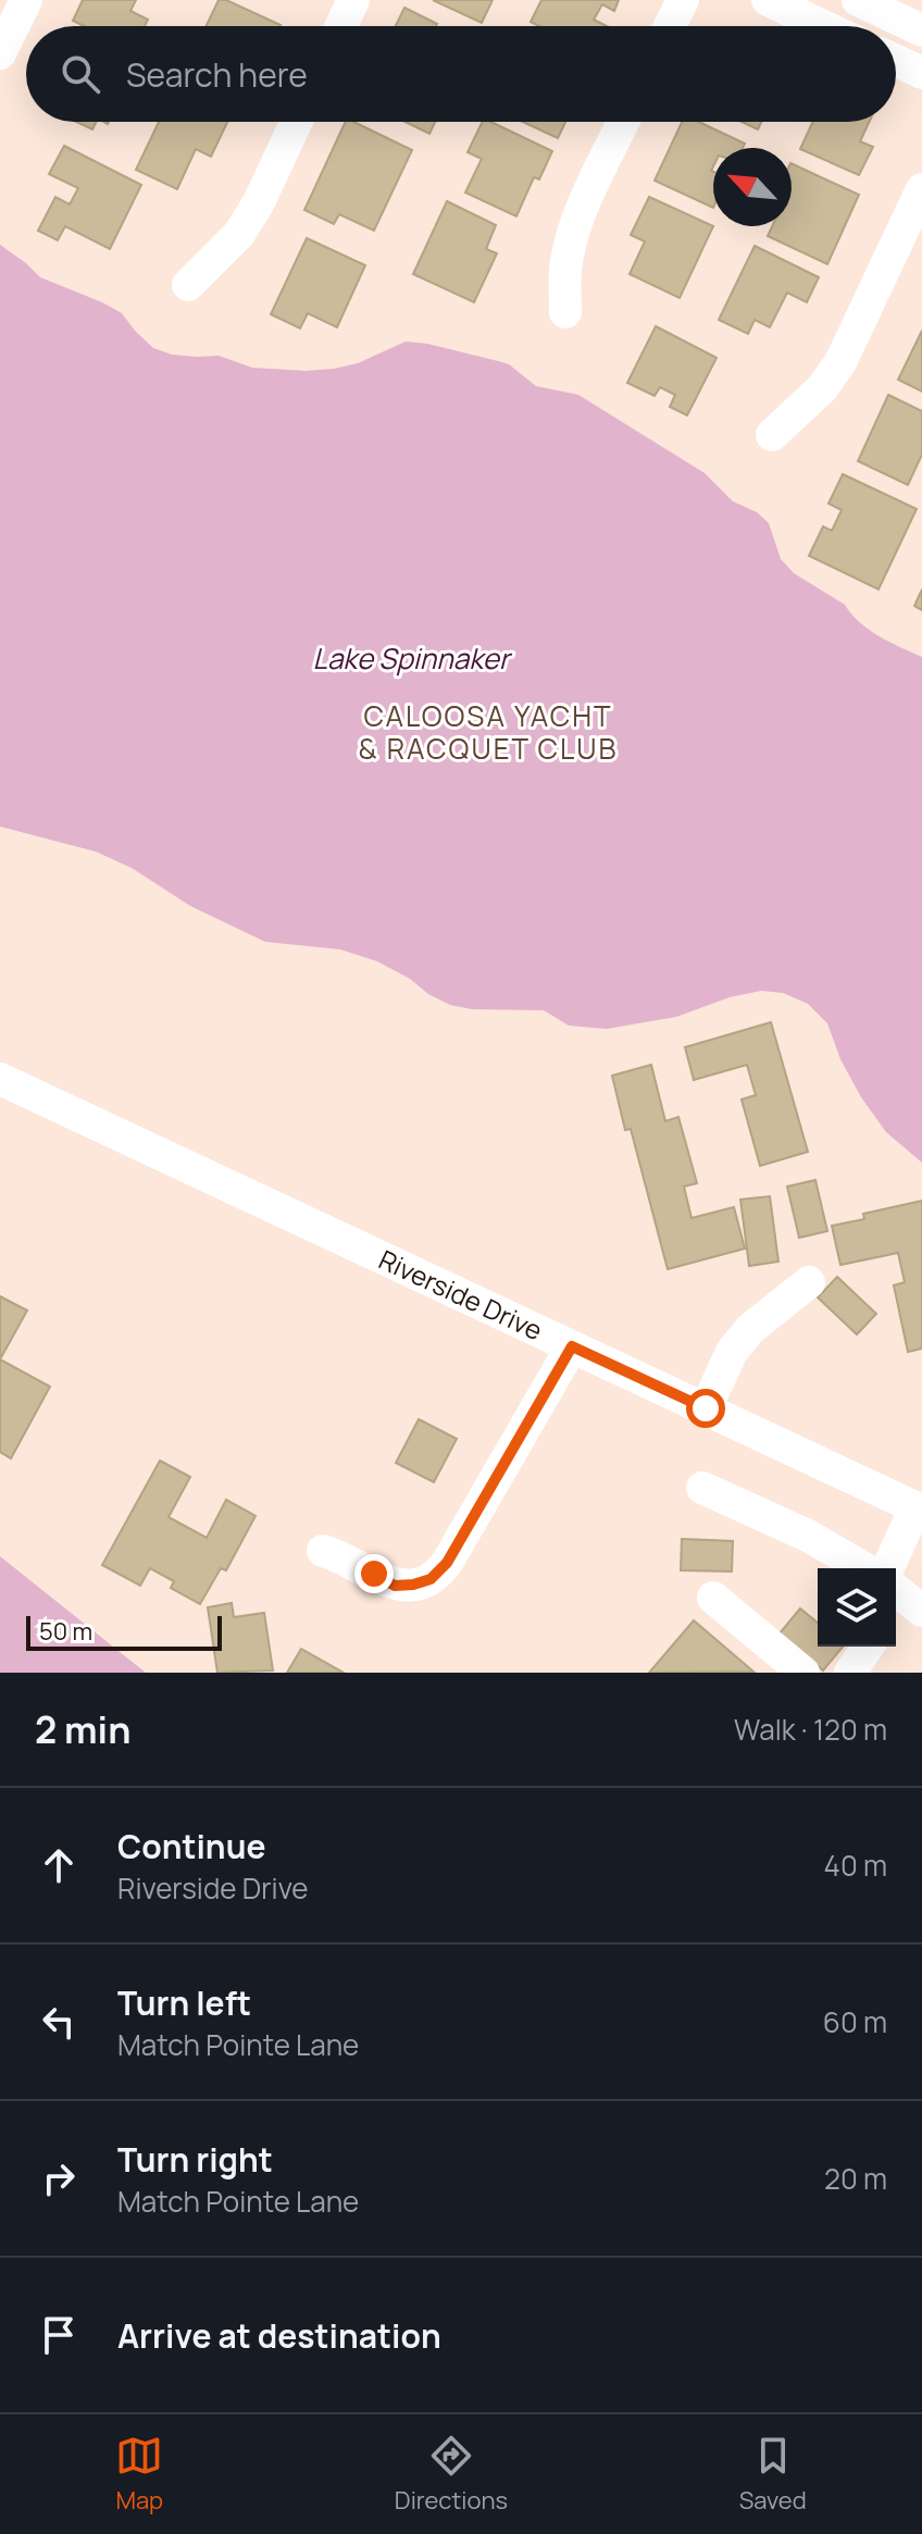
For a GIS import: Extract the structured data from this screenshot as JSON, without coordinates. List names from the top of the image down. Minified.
{"streets":{"street":["Riverside Drive"]},"districts":["CALOOSA YACHT & RACQUET CLUB"],"water":["Lake Spinnaker"],"scale_bar":"50 m","north":"top left","page":{"search":"Search here","scale":"50 m","heading":["2 min","Walk · 120 m"],"list":[["Continue","Riverside Drive","40 m"],["Turn left","Match Pointe Lane","60 m"],["Turn right","Match Pointe Lane","20 m"],"Arrive at destination"],"nav":["Map","Directions","Saved"]}}
